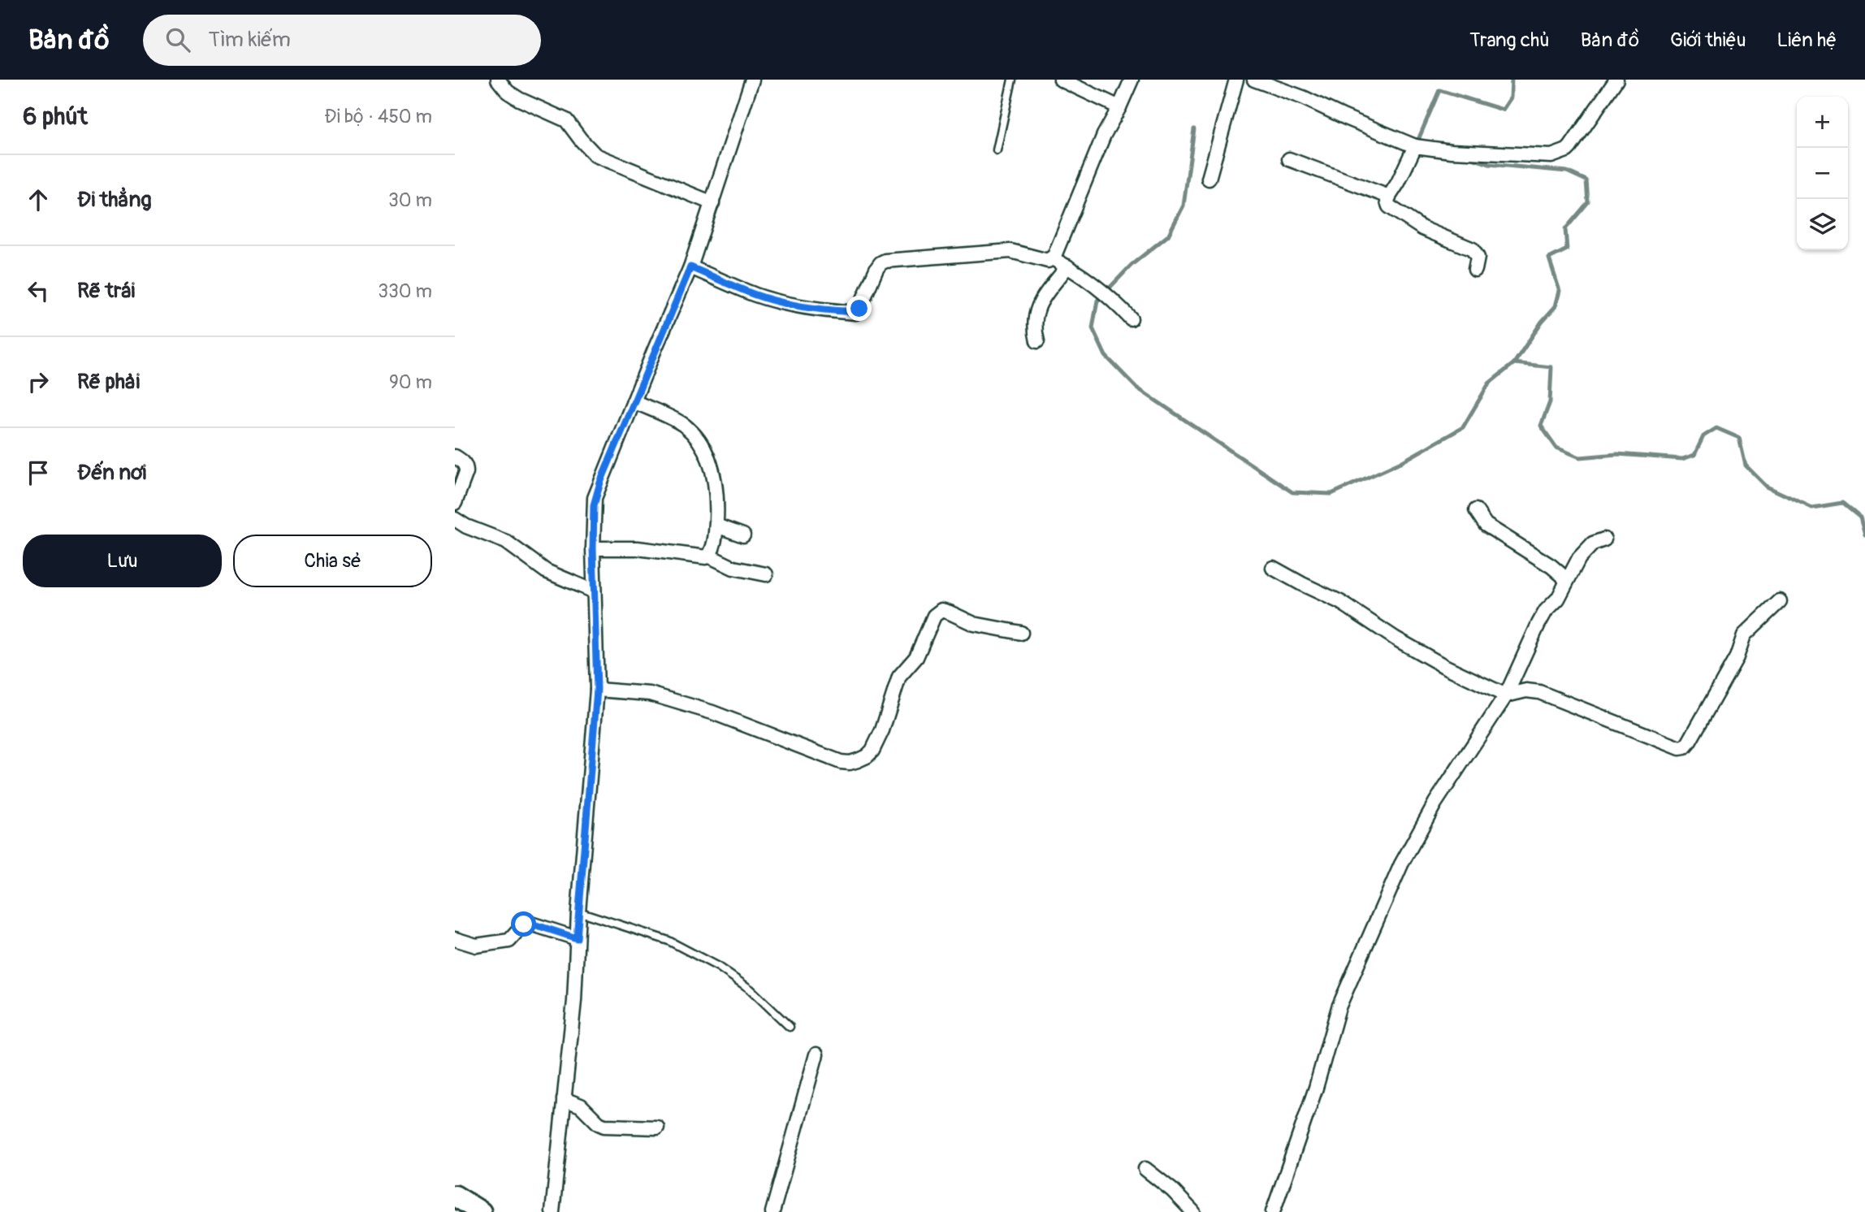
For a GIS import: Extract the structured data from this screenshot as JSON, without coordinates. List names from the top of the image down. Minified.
{"page":{"header":"Bản đồ","search":"Tìm kiếm","nav":["Trang chủ","Bản đồ","Giới thiệu","Liên hệ"],"heading":["6 phút","Đi bộ · 450 m"],"map_buttons":["+","−"],"list":[["Đi thẳng","30 m"],["Rẽ trái","330 m"],["Rẽ phải","90 m"],"Đến nơi"],"buttons":["Lưu","Chia sẻ"]}}
